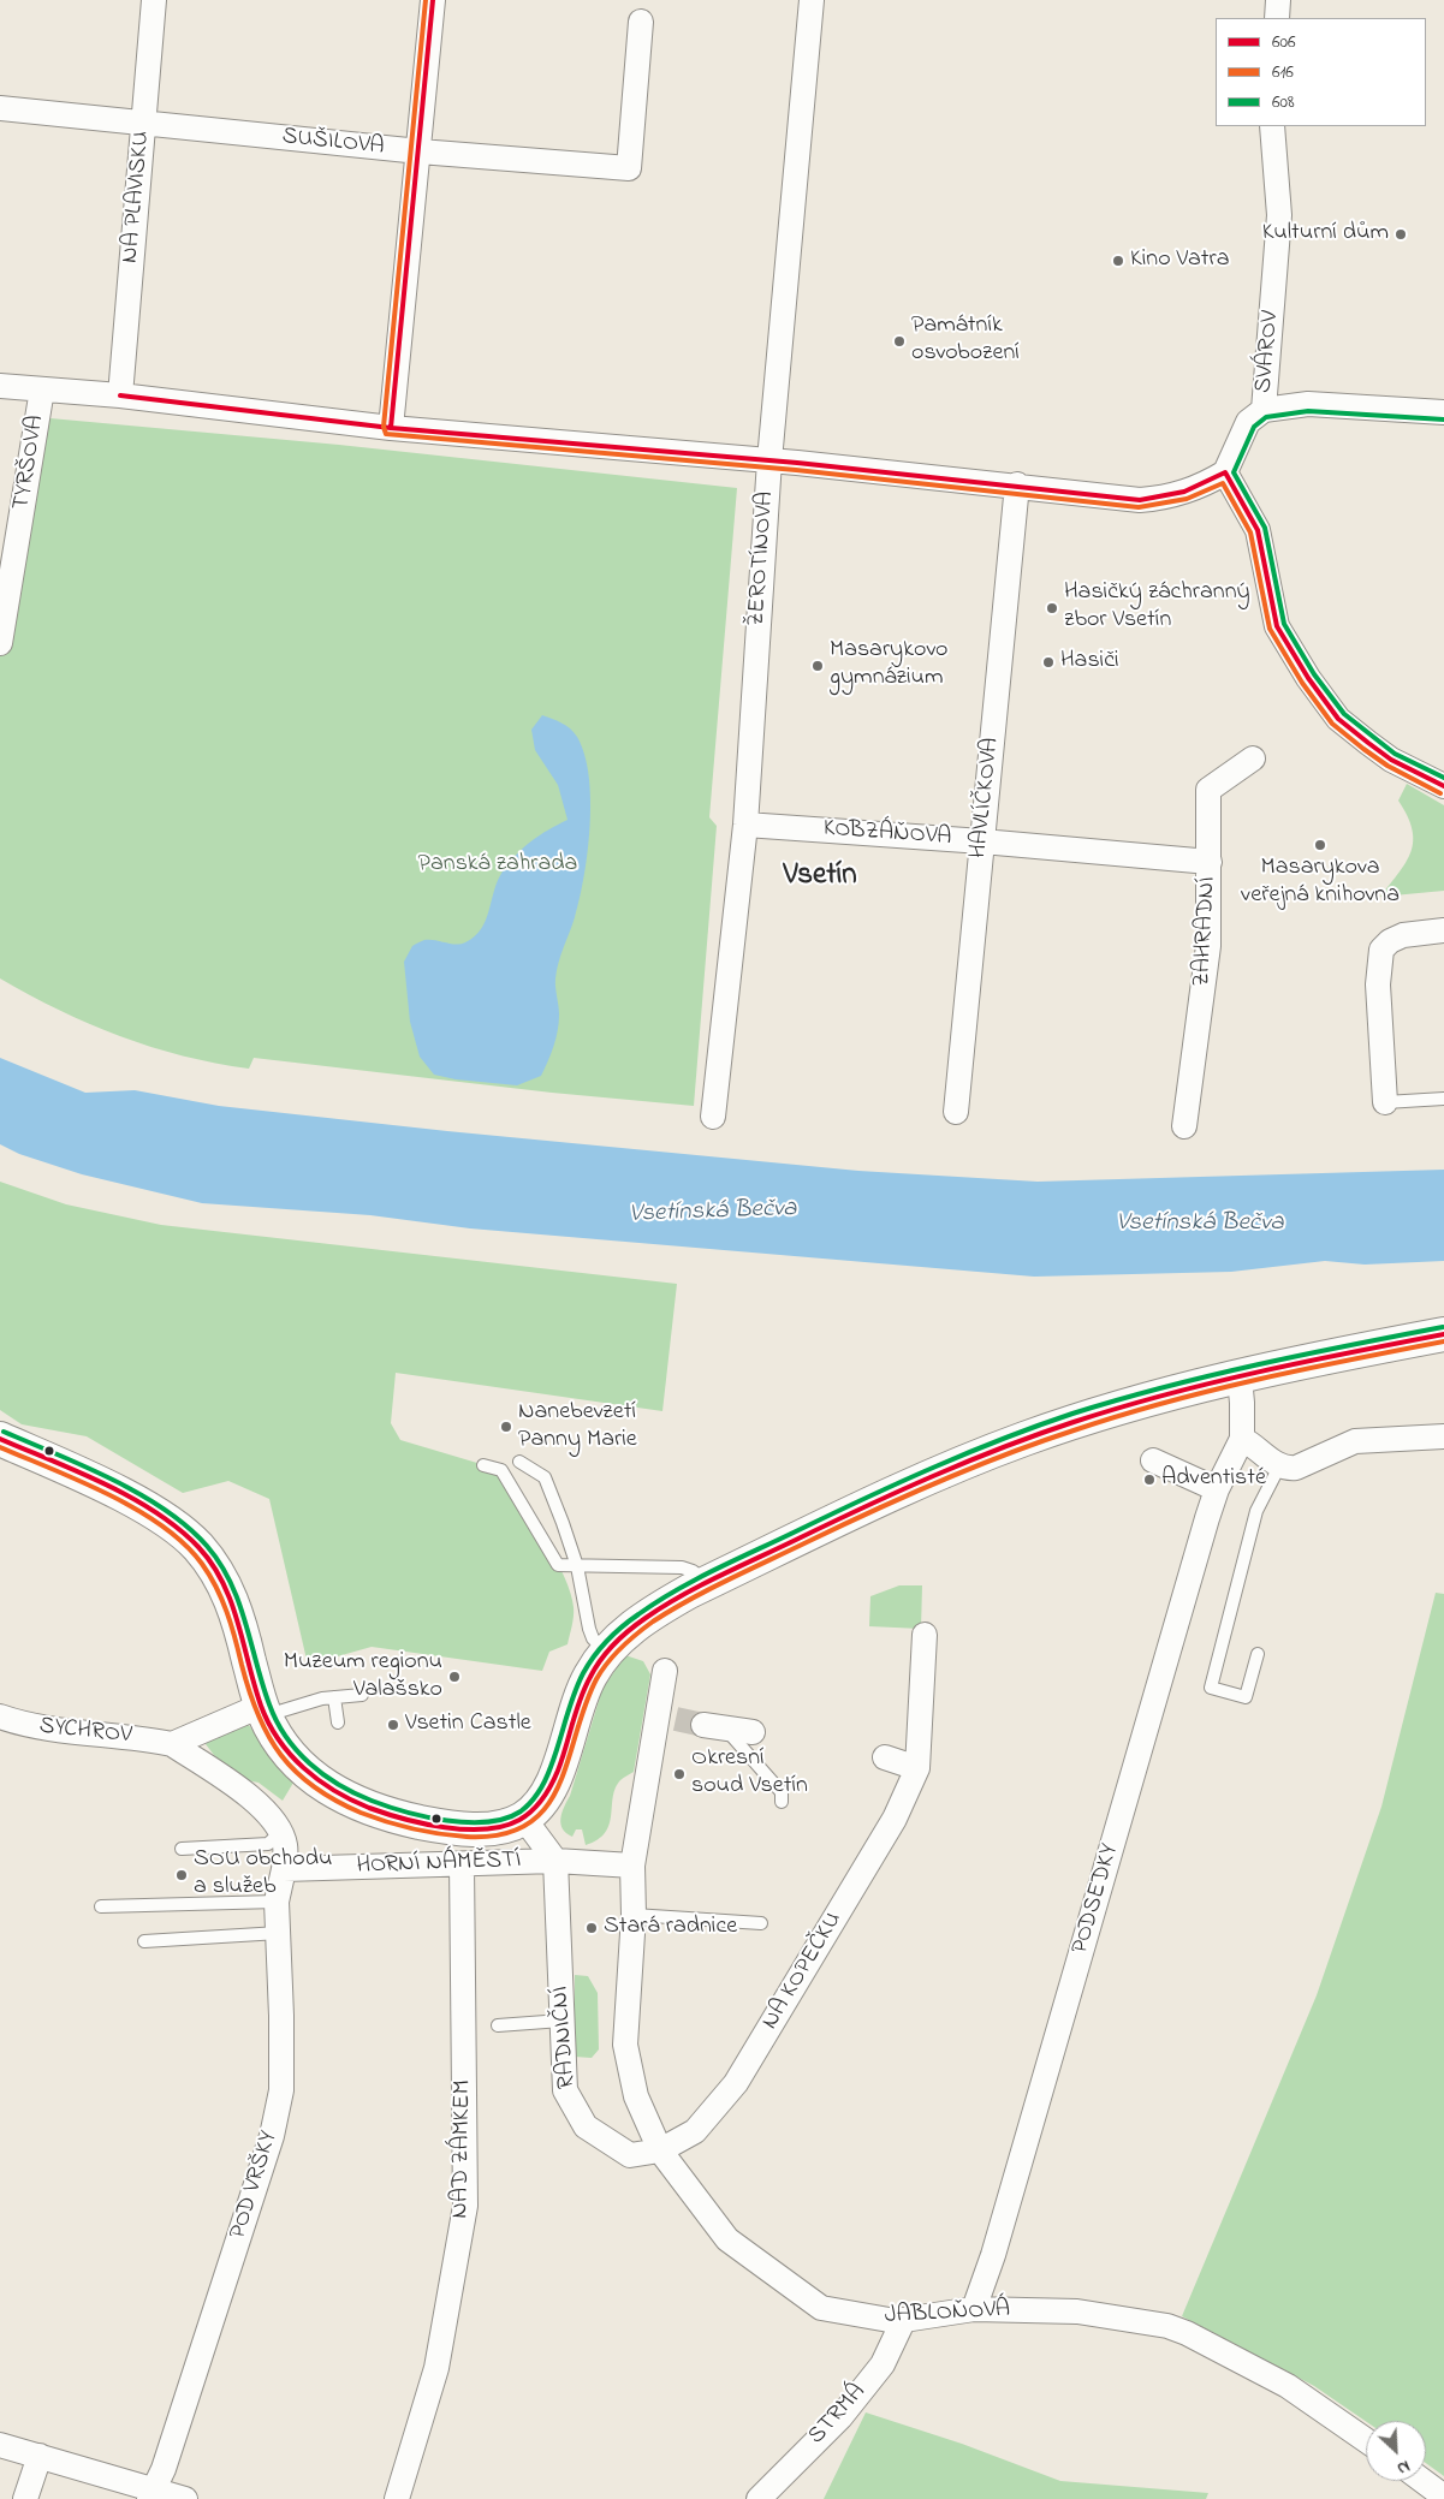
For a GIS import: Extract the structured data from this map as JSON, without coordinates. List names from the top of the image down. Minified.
{"streets":{"street":["SUŠILOVA","NA PLAVISKU","SVÁROV","TYRŠOVA","ŽEROTÍNOVA","HAVLÍČKOVA","KOBZÁŇOVA","ZAHRADNÍ","SYCHROV","HORNÍ NÁMĚSTÍ","PODSEDKY","NA KOPEČKU","RADNIČNÍ","NAD ZÁMKEM","POD VRŠKY","JABLOŇOVÁ","STRMÁ"]},"crossings":[["SUŠILOVA","NA PLAVISKU"],["NA PLAVISKU","TYRŠOVA"],["SVÁROV","TYRŠOVA"],["TYRŠOVA","ŽEROTÍNOVA"],["TYRŠOVA","HAVLÍČKOVA"],["ŽEROTÍNOVA","KOBZÁŇOVA"],["HAVLÍČKOVA","KOBZÁŇOVA"],["KOBZÁŇOVA","ZAHRADNÍ"],["HORNÍ NÁMĚSTÍ","RADNIČNÍ"],["HORNÍ NÁMĚSTÍ","NAD ZÁMKEM"],["HORNÍ NÁMĚSTÍ","POD VRŠKY"],["HORNÍ NÁMĚSTÍ","JABLOŇOVÁ"],["PODSEDKY","JABLOŇOVÁ"],["NA KOPEČKU","RADNIČNÍ"],["NA KOPEČKU","JABLOŇOVÁ"],["RADNIČNÍ","JABLOŇOVÁ"],["JABLOŇOVÁ","STRMÁ"]],"districts":["Vsetín"],"water":["Vsetínská Bečva"],"parks":["Panská zahrada"],"places":["Kulturní dům","Kino Vatra","Památník osvobození","Hasičký záchranný zbor Vsetín","Hasiči","Masarykovo gymnázium","Masarykova veřejná knihovna","Nanebevzetí Panny Marie","Adventisté","Muzeum regionu Valašsko","Vsetin Castle","Okresní soud Vsetín","SOU obchodu a služeb","Stará radnice"],"lines":["transit line 606","transit line 616","transit line 608"],"legend":["606","616","608"],"north":"bottom right"}
